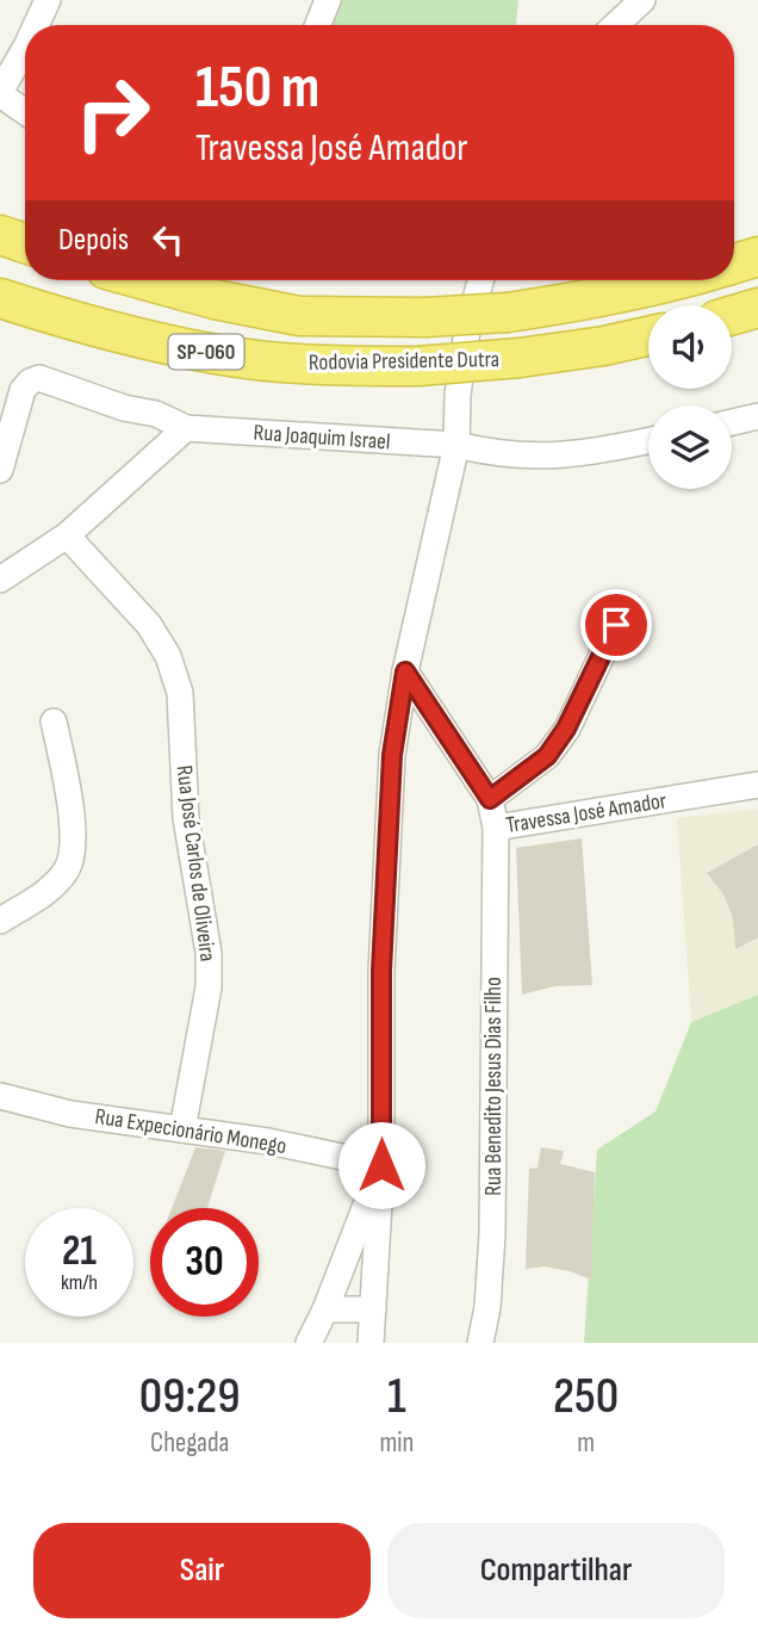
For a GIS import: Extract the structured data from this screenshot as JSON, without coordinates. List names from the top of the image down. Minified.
{"streets":{"highway":["SP-060","Rodovia Presidente Dutra"],"street":["Rua Joaquim Israel","Travessa José Amador","Rua José Carlos de Oliveira","Rua Benedito Jesus Dias Filho","Rua Expecionário Monego"]},"crossings":[["Travessa José Amador","Rua Benedito Jesus Dias Filho"],["Rua José Carlos de Oliveira","Rua Expecionário Monego"]],"page":{"turn":["150 m","Travessa José Amador"],"then":"Depois","speed":"21 km/h","limit":"30","eta":["09:29","Chegada","1","min","250","m"],"buttons":["Sair","Compartilhar"]}}
